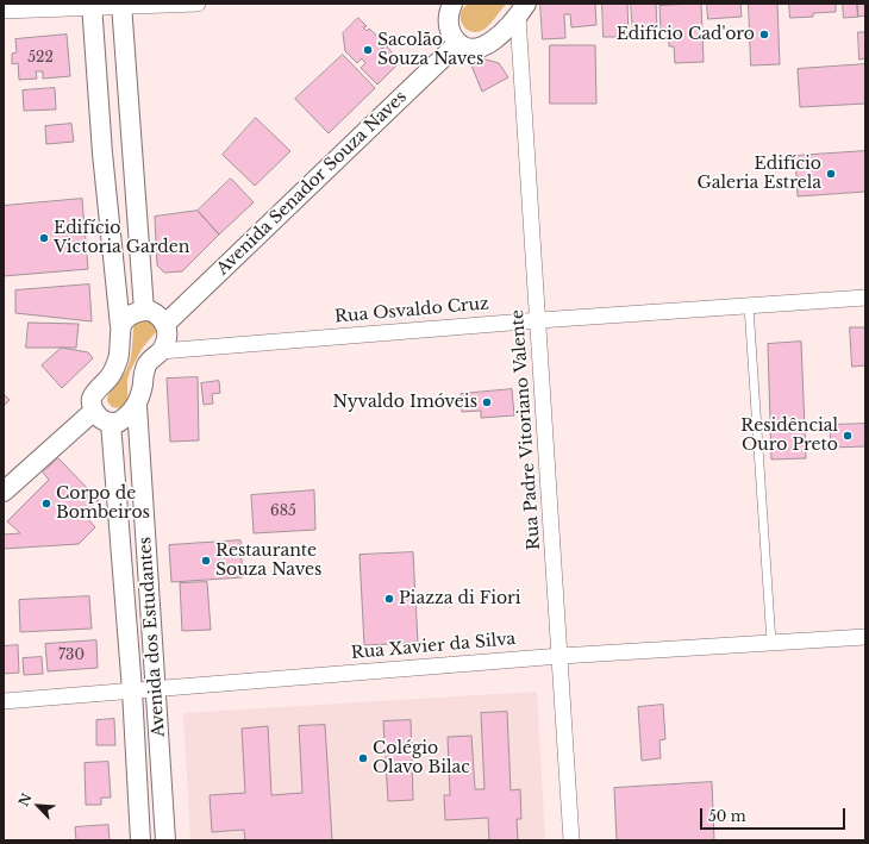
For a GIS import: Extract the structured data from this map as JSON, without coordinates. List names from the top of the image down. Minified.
{"streets":{"street":["Avenida Senador Souza Naves","Rua Osvaldo Cruz","Rua Padre Vitoriano Valente","Avenida dos Estudantes","Rua Xavier da Silva"]},"crossings":[["Rua Osvaldo Cruz","Rua Padre Vitoriano Valente"],["Rua Osvaldo Cruz","Avenida dos Estudantes"],["Rua Padre Vitoriano Valente","Rua Xavier da Silva"],["Avenida dos Estudantes","Rua Xavier da Silva"]],"places":["Edifício Cad'oro","Sacolão Souza Naves","Edifício Galeria Estrela","Edifício Victoria Garden","Nyvaldo Imóveis","Residêncial Ouro Preto","Corpo de Bombeiros","Restaurante Souza Naves","Piazza di Fiori","Colégio Olavo Bilac"],"house_numbers":["522","685","730"],"scale_bar":"50 m","north":"top left"}
